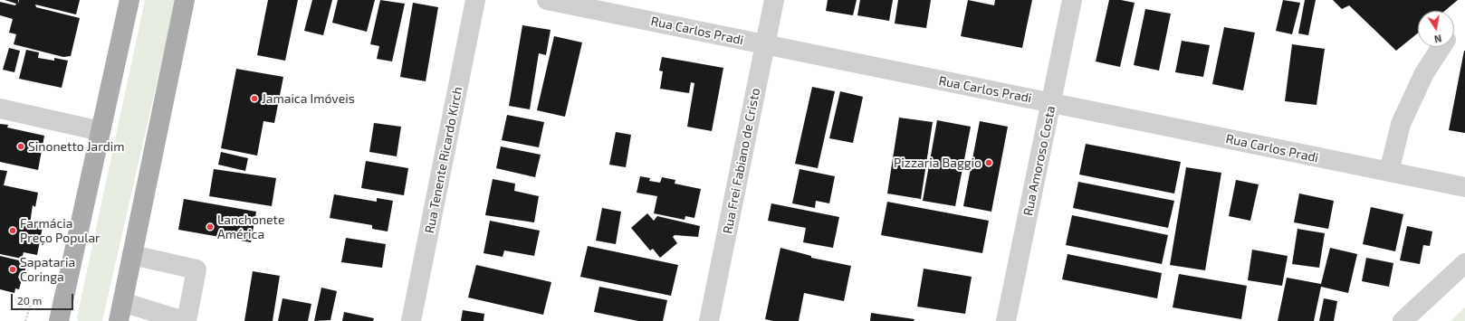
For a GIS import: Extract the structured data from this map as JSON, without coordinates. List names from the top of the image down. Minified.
{"streets":{"street":["Rua Carlos Pradi","Rua Tenente Ricardo Kirch","Rua Frei Fabiano de Cristo","Rua Amoroso Costa"]},"crossings":[["Rua Carlos Pradi","Rua Frei Fabiano de Cristo"],["Rua Carlos Pradi","Rua Amoroso Costa"]],"places":["Jamaica Imóveis","Sinonetto Jardim","Pizzaria Baggio","Lanchonete América","Farmácia Preço Popular","Sapataria Coringa"],"scale_bar":"20 m","north":"bottom"}
